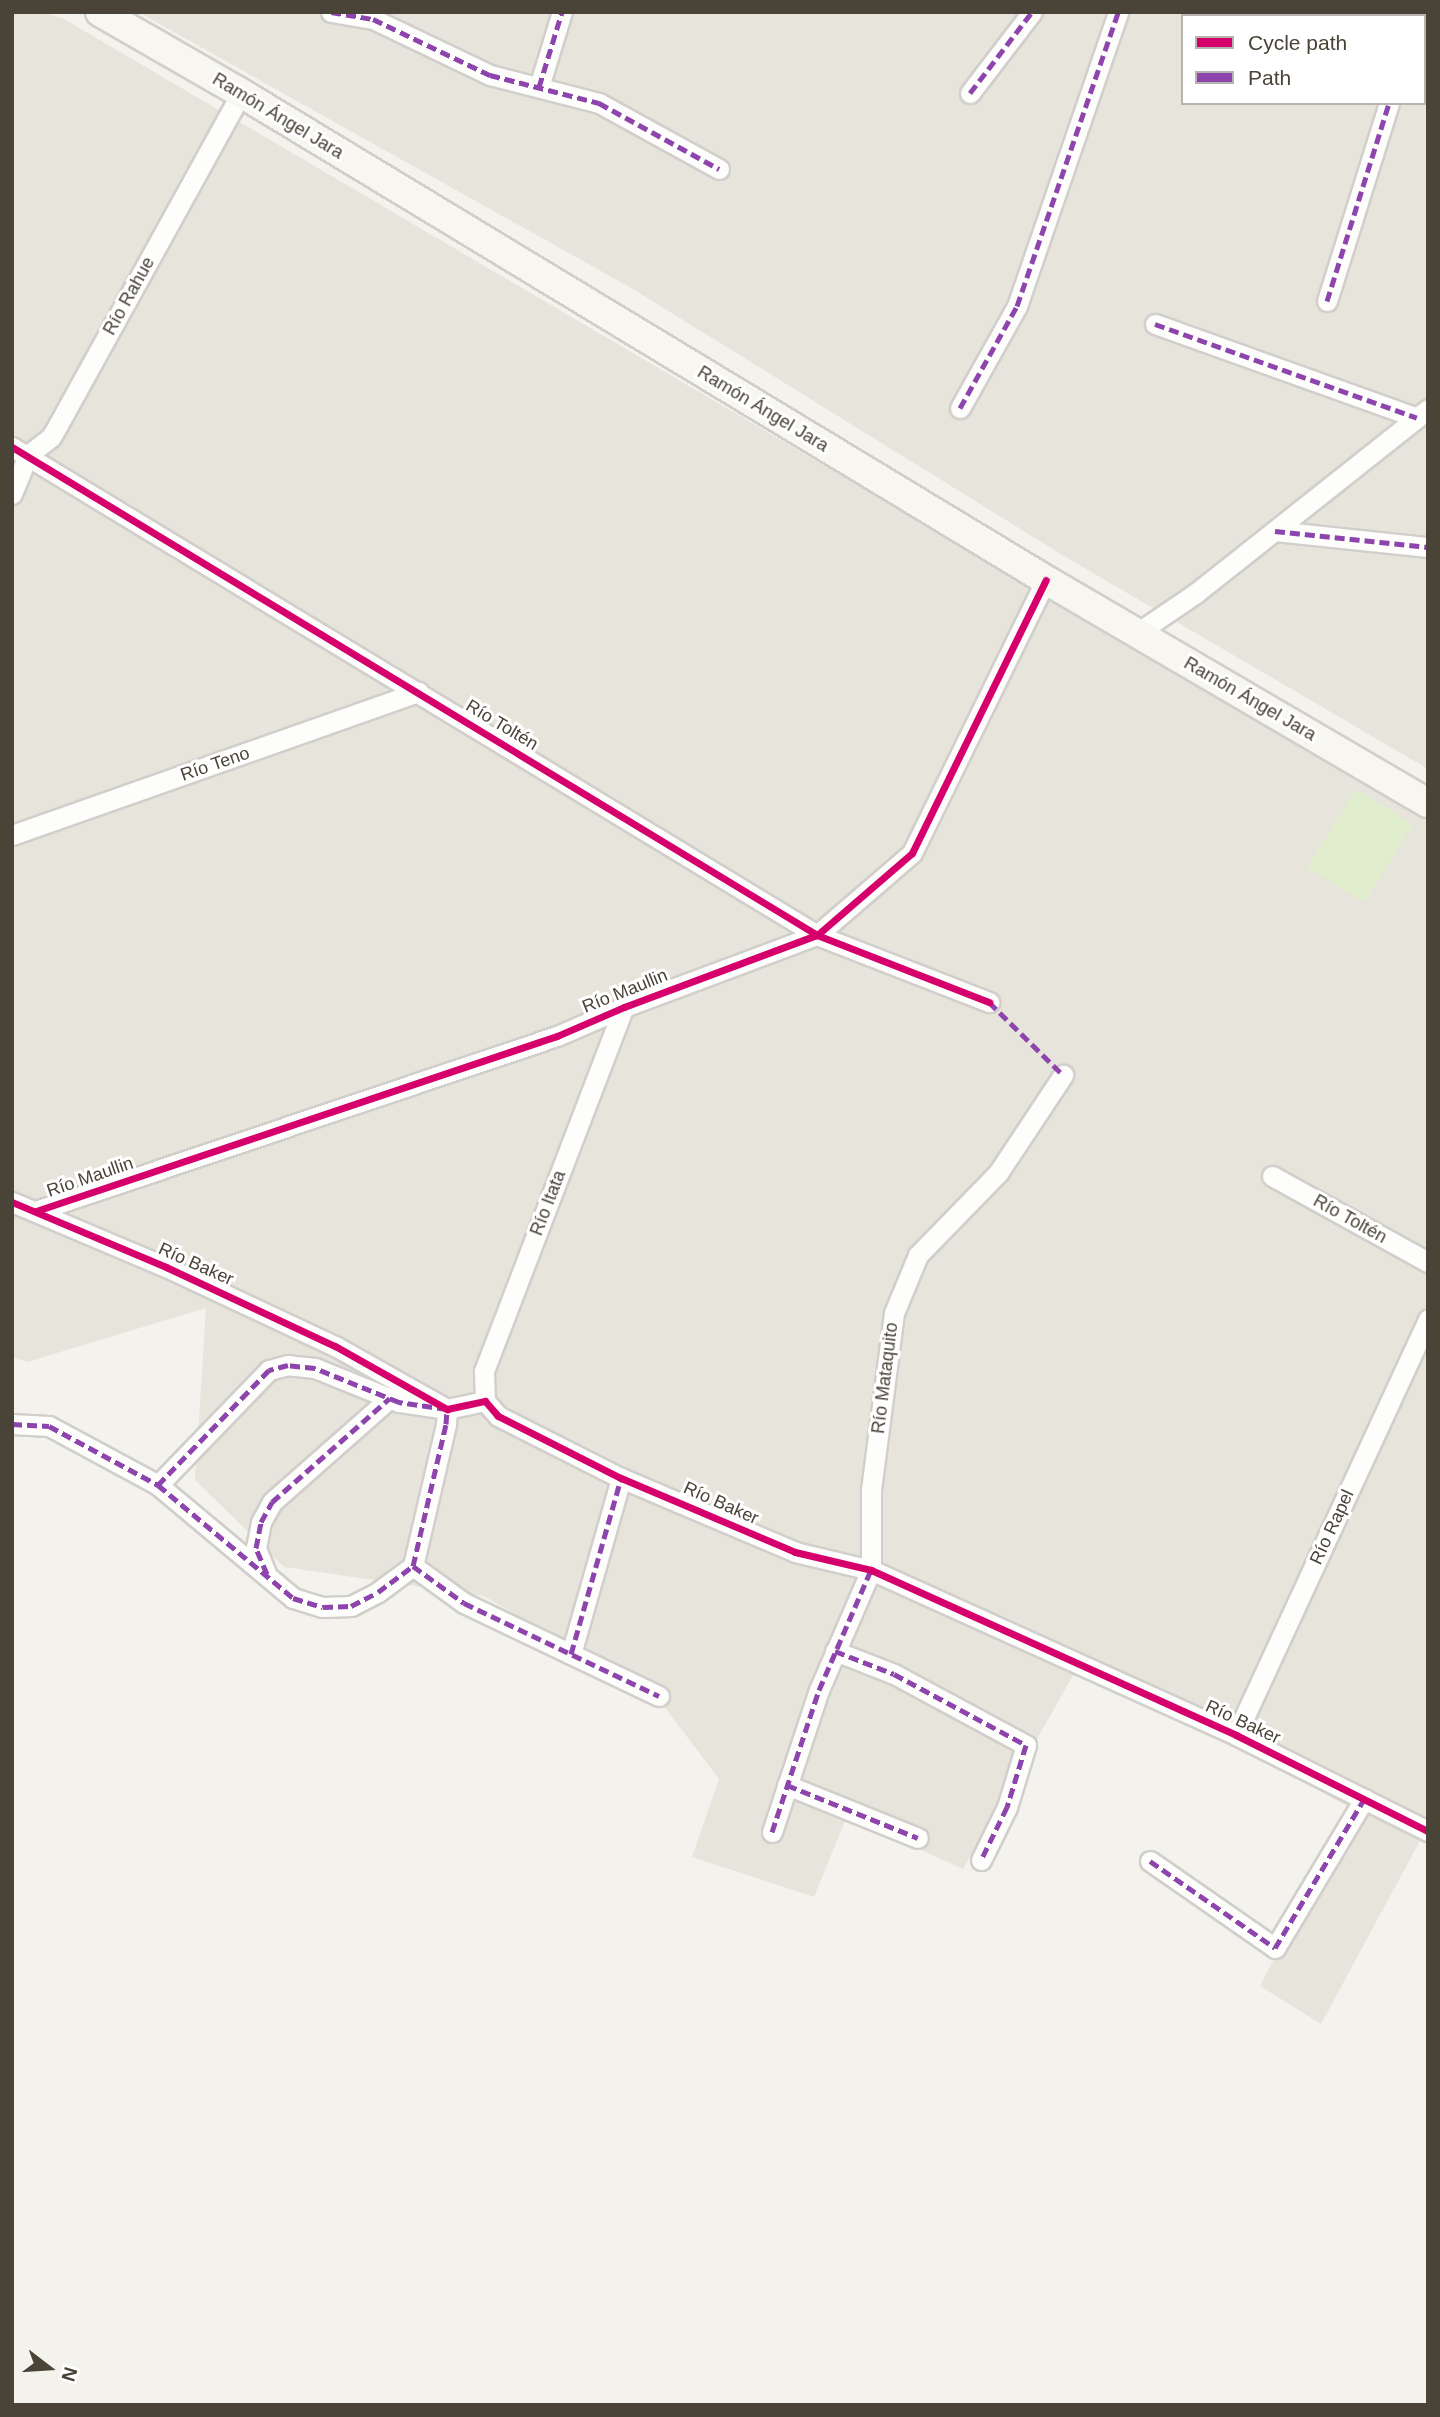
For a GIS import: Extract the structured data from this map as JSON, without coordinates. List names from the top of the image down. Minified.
{"streets":{"main road":["Ramón Ángel Jara"],"street":["Río Rahue","Río Toltén","Río Teno","Río Maullin","Río Itata","Río Baker","Río Mataquito","Río Rapel"]},"crossings":[["Ramón Ángel Jara","Río Rahue"],["Ramón Ángel Jara","Río Maullin"],["Río Rahue","Río Toltén"],["Río Toltén","Río Teno"],["Río Toltén","Río Maullin"],["Río Maullin","Río Itata"],["Río Maullin","Río Baker"],["Río Itata","Río Baker"],["Río Baker","Río Mataquito"],["Río Baker","Río Rapel"]],"legend":["Cycle path","Path"],"north":"right"}
